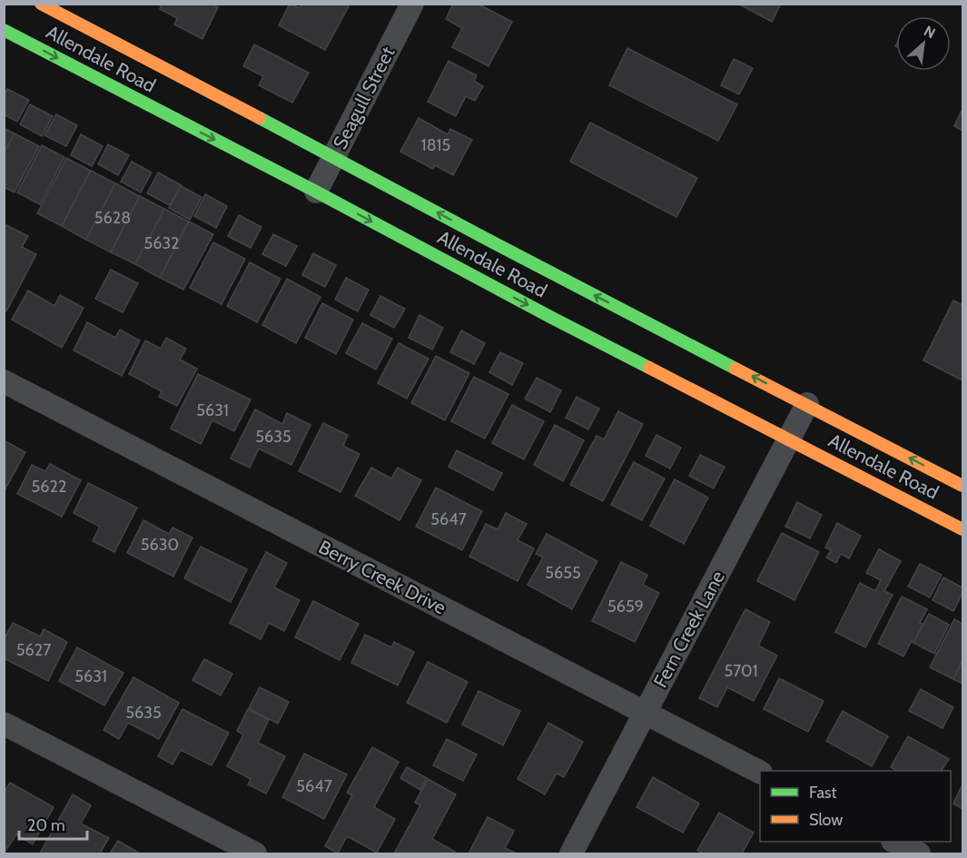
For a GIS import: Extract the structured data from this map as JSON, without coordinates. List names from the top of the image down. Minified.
{"streets":{"main road":["Allendale Road"],"street":["Seagull Street","Berry Creek Drive","Fern Creek Lane"]},"crossings":[["Allendale Road","Seagull Street"],["Allendale Road","Fern Creek Lane"],["Berry Creek Drive","Fern Creek Lane"]],"house_numbers":["1815","5628","5632","5631","5635","5622","5647","5630","5655","5659","5627","5701","5631","5635","5647"],"legend":["Fast","Slow"],"scale_bar":"20 m","north":"top right"}
